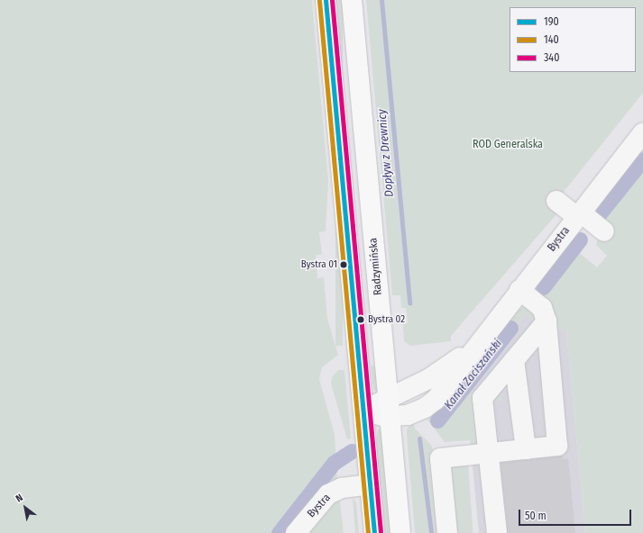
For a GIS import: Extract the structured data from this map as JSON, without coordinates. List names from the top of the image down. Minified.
{"streets":{"main road":["Radzymińska"],"street":["Bystra"]},"crossings":[["Bystra","Radzymińska"]],"water":["Dopływ z Drewnicy","Kanał Zaciszański"],"parks":["ROD Generalska"],"places":["Bystra 01","Bystra 02"],"lines":["transit line 190","transit line 340","transit line 140"],"legend":["190","140","340"],"scale_bar":"50 m","north":"top left"}
